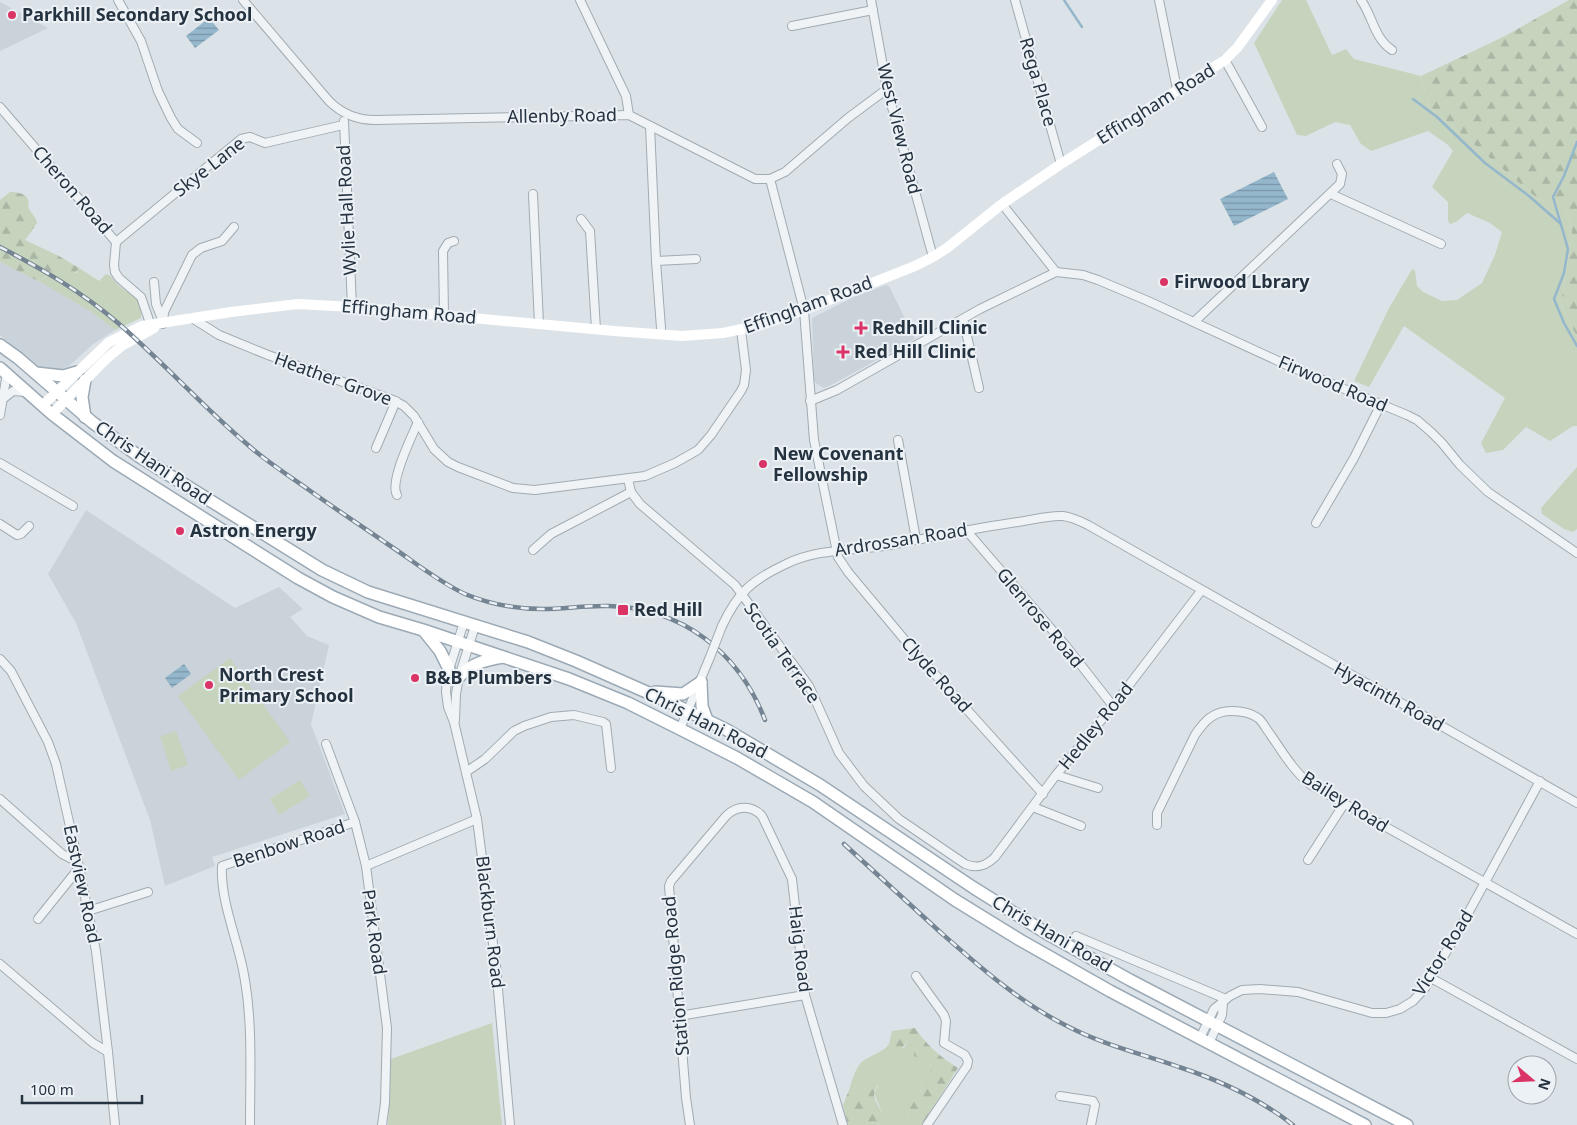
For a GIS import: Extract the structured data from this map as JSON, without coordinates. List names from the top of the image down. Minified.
{"streets":{"main road":["Chris Hani Road"],"street":["Rega Place","Effingham Road","Allenby Road","West View Road","Skye Lane","Cheron Road","Wylie Hall Road","Heather Grove","Firwood Road","Ardrossan Road","Glenrose Road","Scotia Terrace","Clyde Road","Hyacinth Road","Hedley Road","Bailey Road","Benbow Road","Eastview Road","Blackburn Road","Park Road","Haig Road","Victor Road","Station Ridge Road"]},"crossings":[["Rega Place","Effingham Road"],["Effingham Road","West View Road"],["Effingham Road","Cheron Road"],["Effingham Road","Wylie Hall Road"],["Effingham Road","Heather Grove"],["Effingham Road","Chris Hani Road"],["Effingham Road","Clyde Road"],["Allenby Road","Wylie Hall Road"],["Allenby Road","Clyde Road"],["Skye Lane","Cheron Road"],["Skye Lane","Wylie Hall Road"],["Chris Hani Road","Ardrossan Road"],["Chris Hani Road","Blackburn Road"],["Chris Hani Road","Victor Road"],["Ardrossan Road","Glenrose Road"],["Ardrossan Road","Scotia Terrace"],["Ardrossan Road","Clyde Road"],["Ardrossan Road","Hyacinth Road"],["Ardrossan Road","Hedley Road"],["Glenrose Road","Hedley Road"],["Scotia Terrace","Hedley Road"],["Clyde Road","Hedley Road"],["Hyacinth Road","Hedley Road"],["Hyacinth Road","Victor Road"],["Bailey Road","Victor Road"],["Benbow Road","Park Road"],["Haig Road","Station Ridge Road"]],"places":{"other":["Parkhill Secondary School","Firwood Lbrary","New Covenant Fellowship","Astron Energy","B&B Plumbers","North Crest Primary School"],"health":["Redhill Clinic","Red Hill Clinic"],"transit":["Red Hill"]},"scale_bar":"100 m","north":"right"}
